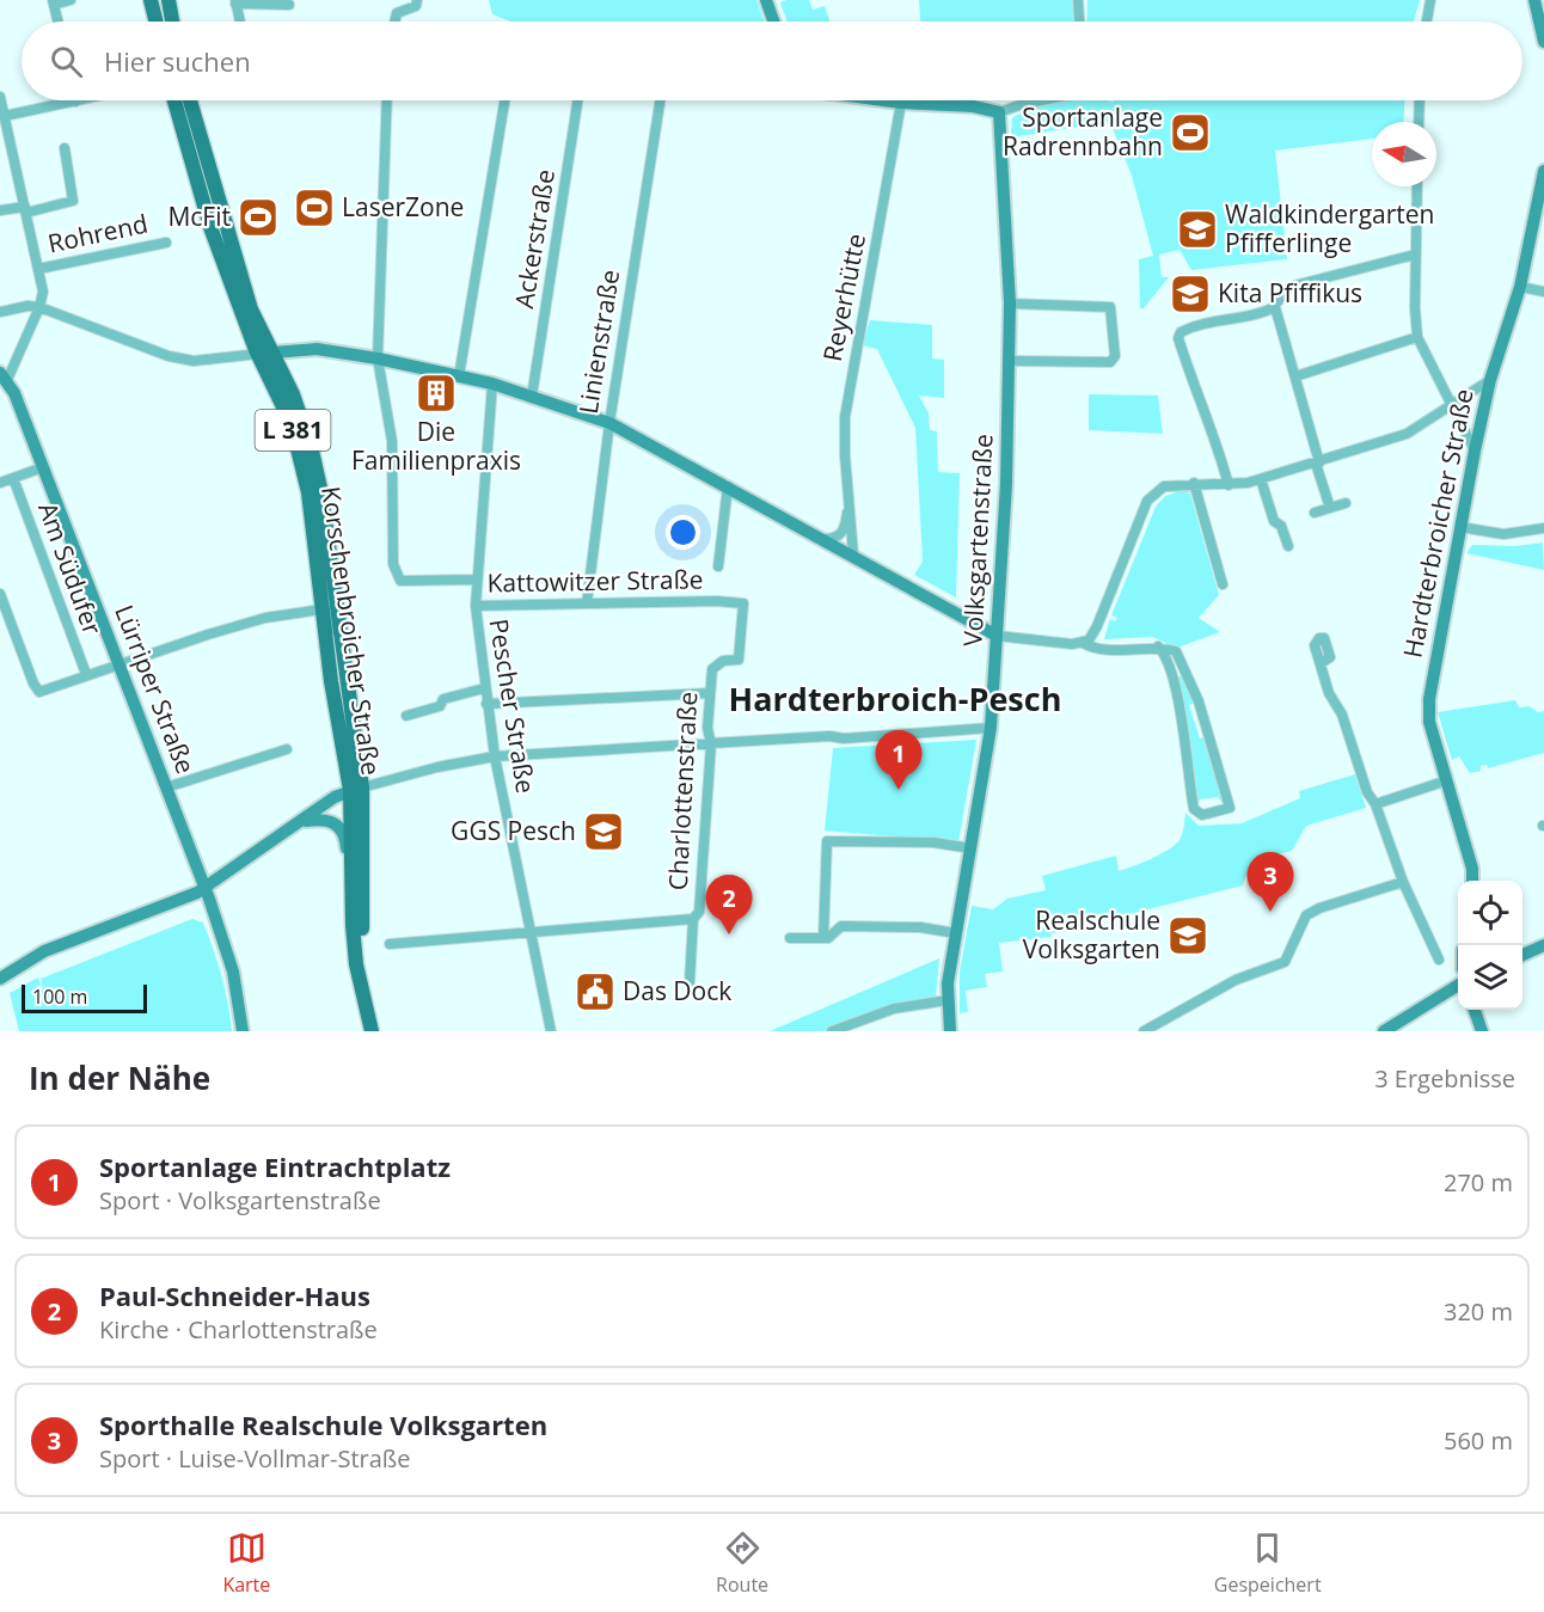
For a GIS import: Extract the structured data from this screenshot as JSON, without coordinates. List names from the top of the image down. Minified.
{"streets":{"main road":["L 381","Korschenbroicher Straße"],"street":["Rohrend","Ackerstraße","Reyerhütte","Linienstraße","Hardterbroicher Straße","Volksgartenstraße","Am Südufer","Kattowitzer Straße","Lürriper Straße","Pescher Straße","Charlottenstraße"]},"crossings":[["Linienstraße","Kattowitzer Straße"],["Am Südufer","Korschenbroicher Straße"],["Am Südufer","Lürriper Straße"],["Kattowitzer Straße","Pescher Straße"],["Kattowitzer Straße","Charlottenstraße"]],"districts":["Hardterbroich-Pesch"],"places":{"sports":["Sportanlage Radrennbahn","LaserZone","McFit"],"school or university":["Waldkindergarten Pfifferlinge","Kita Pfiffikus","GGS Pesch","Realschule Volksgarten"],"building":["Die Familienpraxis"],"public building":["Das Dock"]},"scale_bar":"100 m","north":"left","page":{"search":"Hier suchen","pins":["1","3","2"],"scale":"100 m","heading":["In der Nähe","3 Ergebnisse"],"list":[{"mark":"1","name":"Sportanlage Eintrachtplatz","note":"Sport · Volksgartenstraße","value":"270 m"},{"mark":"2","name":"Paul-Schneider-Haus","note":"Kirche · Charlottenstraße","value":"320 m"},{"mark":"3","name":"Sporthalle Realschule Volksgarten","note":"Sport · Luise-Vollmar-Straße","value":"560 m"}],"nav":["Karte","Route","Gespeichert"]}}
